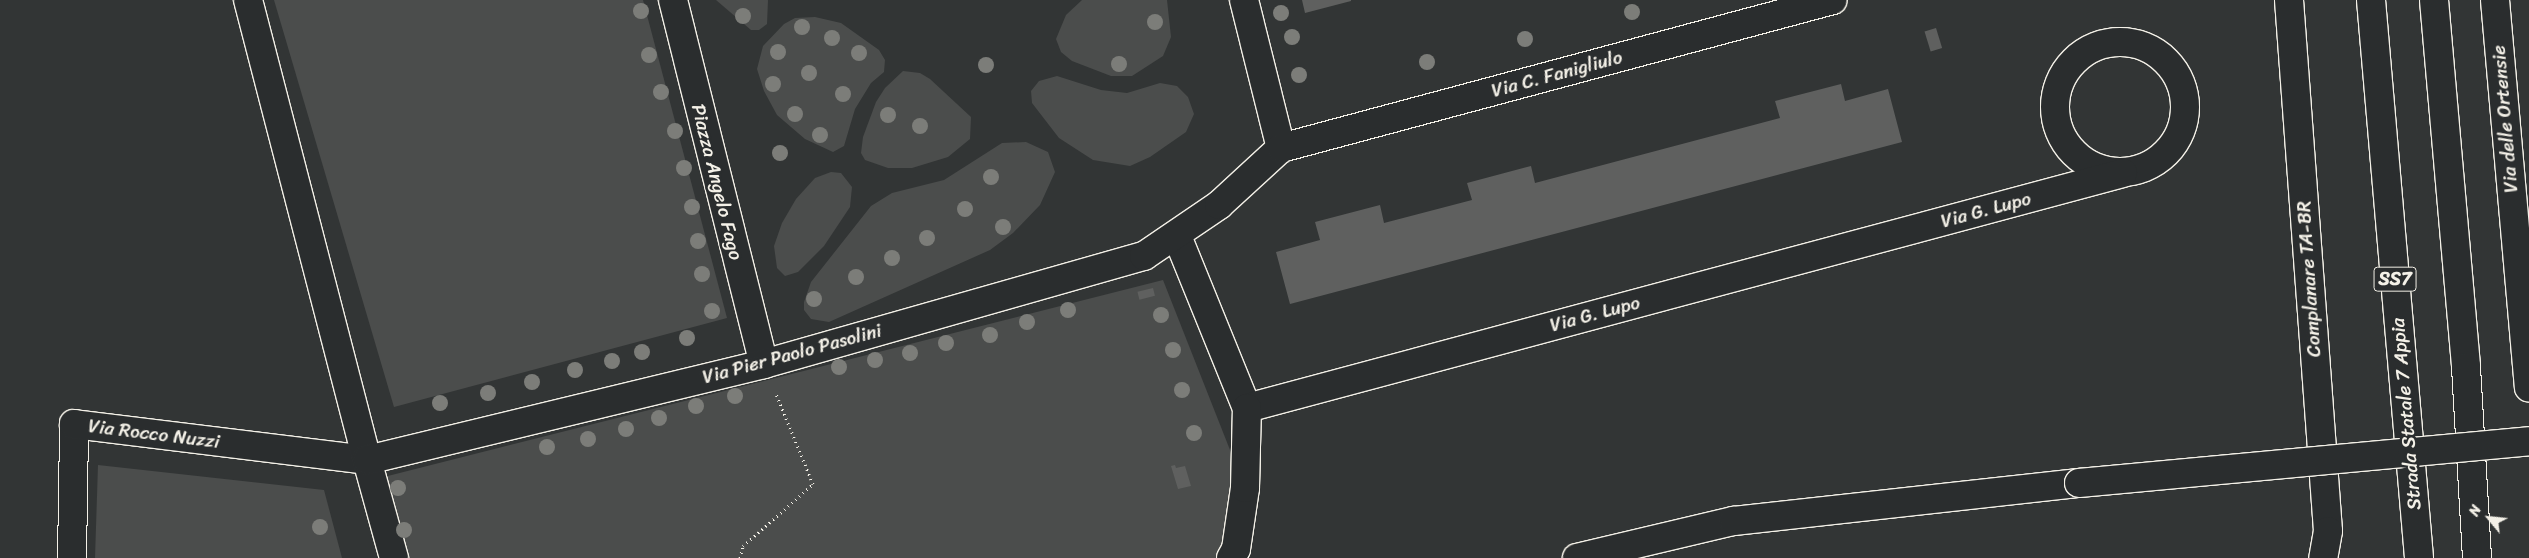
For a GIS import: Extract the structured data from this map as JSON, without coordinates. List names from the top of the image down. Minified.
{"streets":{"main road":["Via C. Fanigliulo","Via delle Ortensie","Piazza Angelo Fago","Via G. Lupo","Complanare TA-BR","SS7","Via Pier Paolo Pasolini","Strada Statale 7 Appia","Via Rocco Nuzzi"]},"crossings":[["Via C. Fanigliulo","Via Pier Paolo Pasolini"],["Piazza Angelo Fago","Via Pier Paolo Pasolini"],["Via Pier Paolo Pasolini","Via Rocco Nuzzi"]],"north":"top left"}
